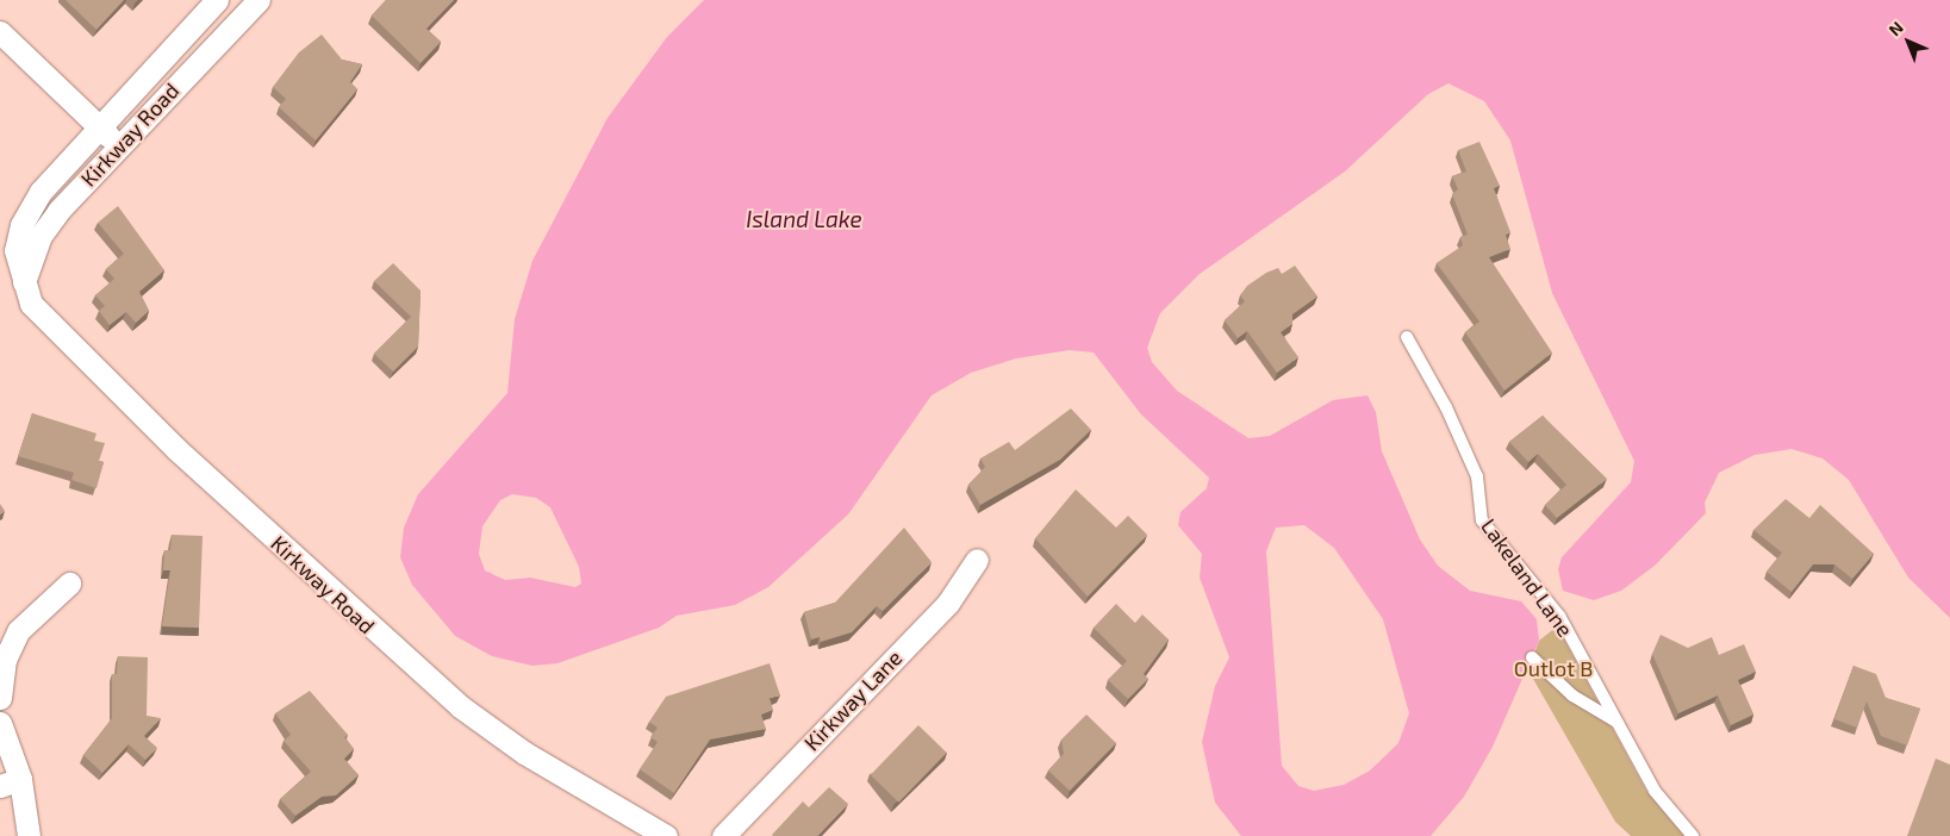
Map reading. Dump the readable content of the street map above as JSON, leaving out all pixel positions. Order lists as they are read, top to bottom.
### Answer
{
  "streets": {
    "street": ["Kirkway Road", "Kirkway Lane"],
    "lane": ["Lakeland Lane"]
  },
  "water": ["Island Lake"],
  "parks": ["Outlot B"],
  "north": "top left"
}
